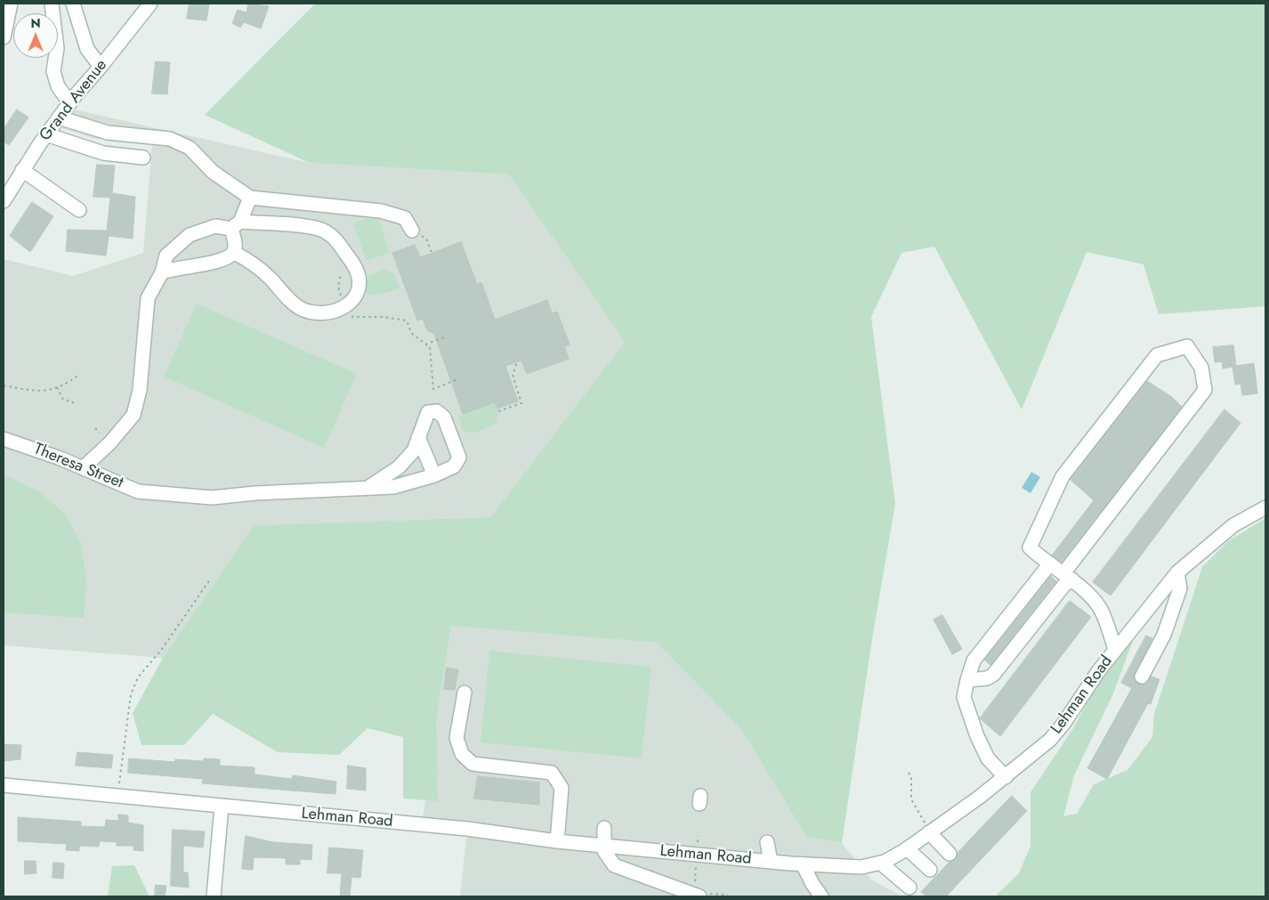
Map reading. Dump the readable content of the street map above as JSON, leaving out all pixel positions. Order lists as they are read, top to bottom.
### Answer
{
  "streets": {
    "street": ["Grand Avenue", "Theresa Street", "Lehman Road"]
  },
  "north": "top"
}
